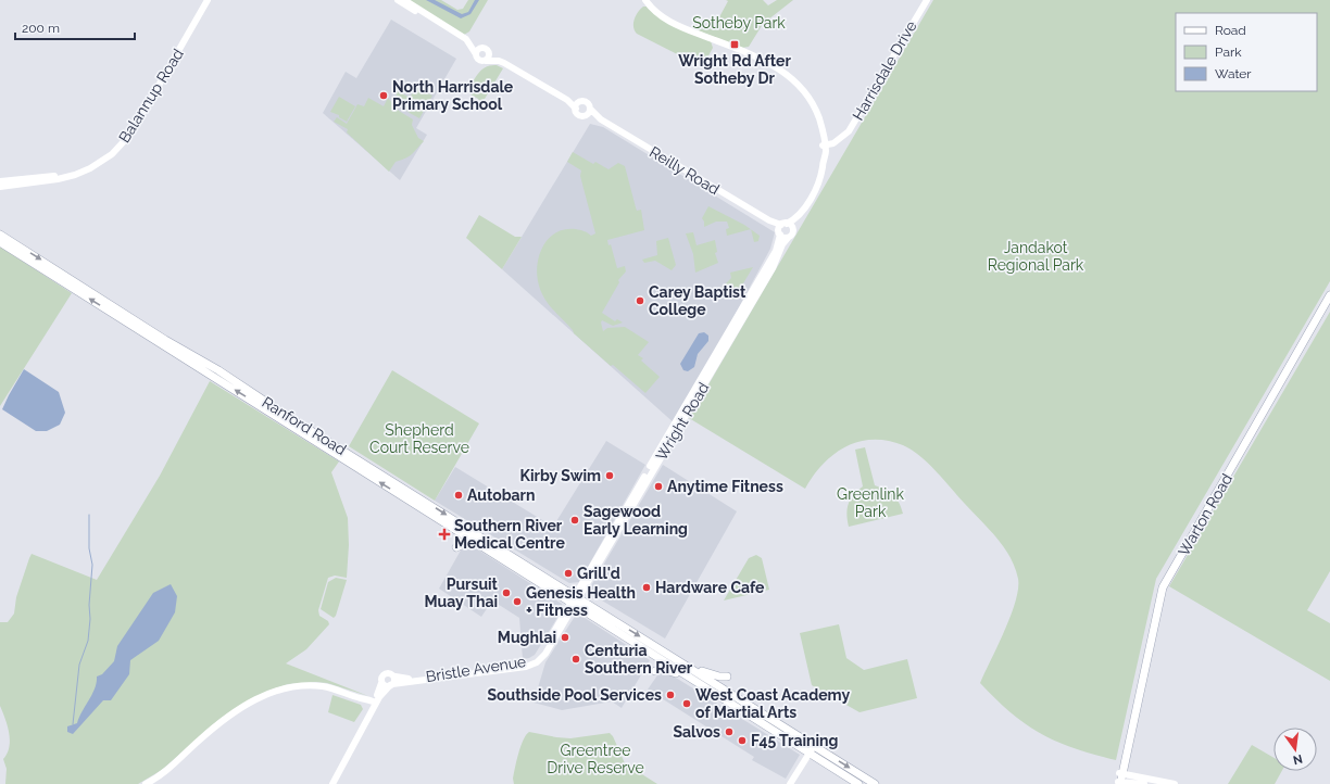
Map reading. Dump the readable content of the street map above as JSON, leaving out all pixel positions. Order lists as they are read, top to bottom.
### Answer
{
  "streets": {
    "main road": ["Ranford Road", "Warton Road"],
    "street": [
      "Harrisdale Drive",
      "Balannup Road",
      "Reilly Road",
      "Wright Road",
      "Bristle Avenue"
    ]
  },
  "crossings": [
    ["Harrisdale Drive", "Wright Road"],
    ["Reilly Road", "Wright Road"],
    ["Wright Road", "Ranford Road"],
    ["Wright Road", "Bristle Avenue"],
    ["Ranford Road", "Bristle Avenue"]
  ],
  "parks": [
    "Sotheby Park",
    "Jandakot Regional Park",
    "Shepherd Court Reserve",
    "Greenlink Park",
    "Greentree Drive Reserve"
  ],
  "places": {
    "transit": ["Wright Rd After Sotheby Dr"],
    "other": [
      "North Harrisdale Primary School",
      "Carey Baptist College",
      "Kirby Swim",
      "Anytime Fitness",
      "Autobarn",
      "Sagewood Early Learning",
      "Grill'd",
      "Hardware Cafe",
      "Pursuit Muay Thai",
      "Genesis Health + Fitness",
      "Mughlai",
      "Centuria Southern River",
      "Southside Pool Services",
      "West Coast Academy of Martial Arts",
      "Salvos",
      "F45 Training"
    ],
    "health": ["Southern River Medical Centre"]
  },
  "legend": ["Road", "Park", "Water"],
  "scale_bar": "200 m",
  "north": "bottom"
}
